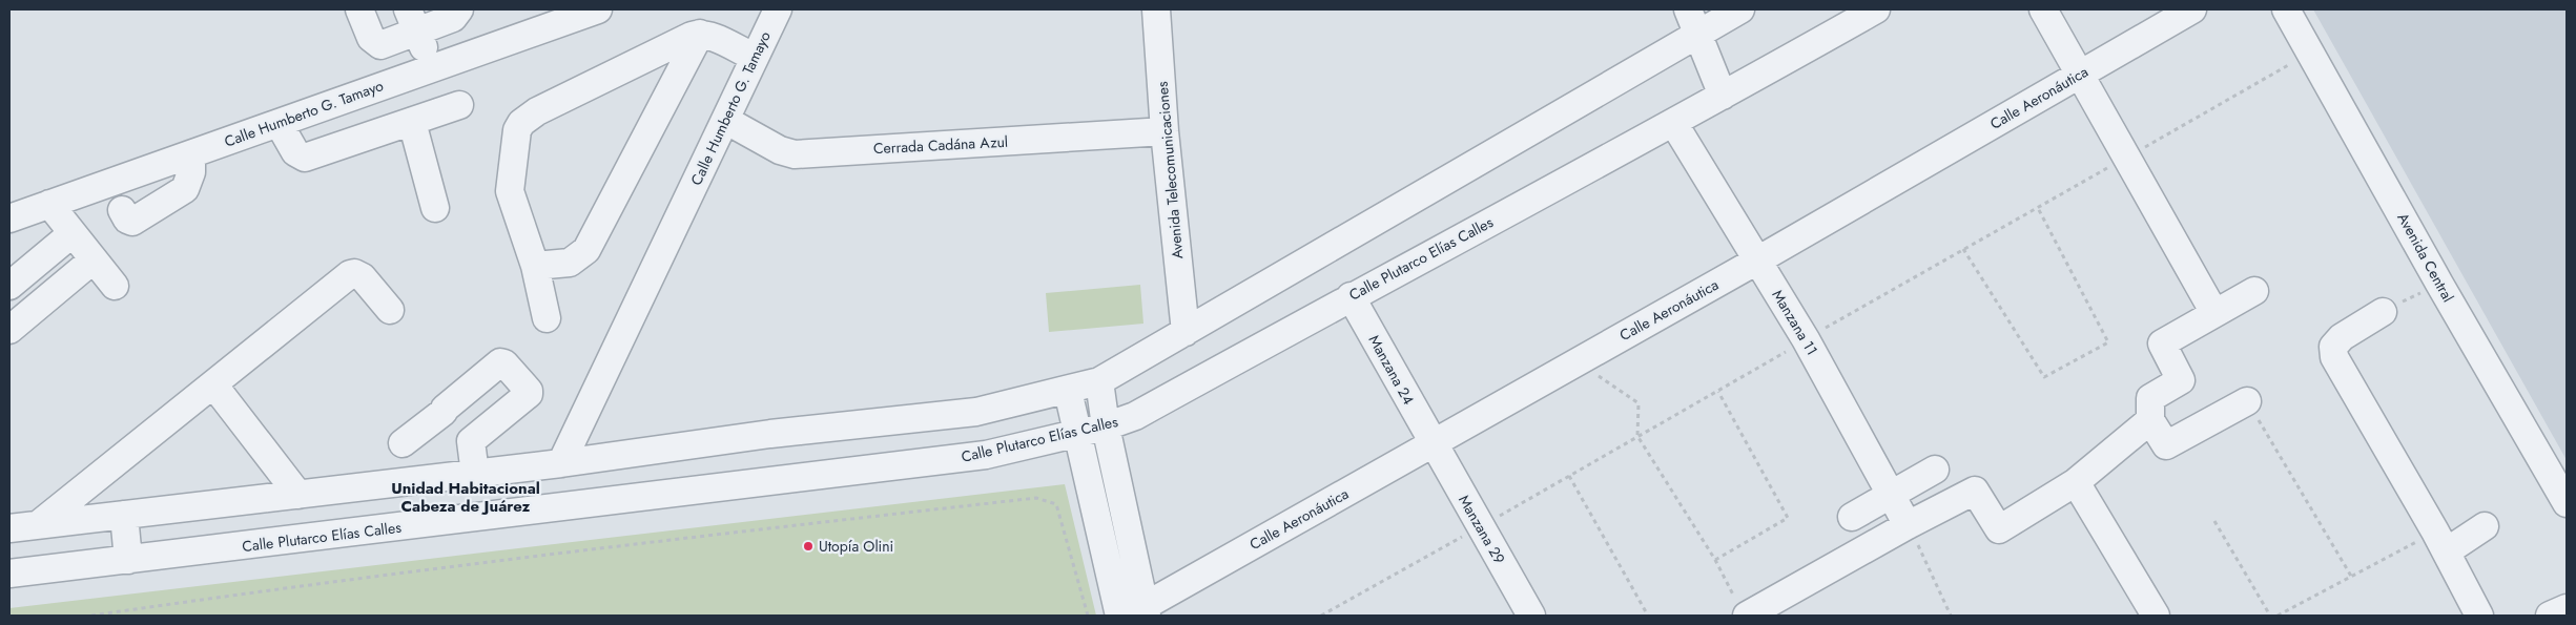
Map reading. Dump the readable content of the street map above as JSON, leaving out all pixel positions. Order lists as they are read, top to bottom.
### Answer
{
  "streets": {
    "street": [
      "Calle Aeronáutica",
      "Calle Humberto G. Tamayo",
      "Cerrada Cadána Azul",
      "Avenida Telecomunicaciones",
      "Avenida Central",
      "Calle Plutarco Elías Calles",
      "Manzana 11",
      "Manzana 24",
      "Manzana 29"
    ]
  },
  "crossings": [
    ["Calle Aeronáutica", "Manzana 11"],
    ["Calle Aeronáutica", "Manzana 24"],
    ["Calle Aeronáutica", "Manzana 29"],
    ["Calle Humberto G. Tamayo", "Cerrada Cadána Azul"],
    ["Cerrada Cadána Azul", "Avenida Telecomunicaciones"],
    ["Calle Plutarco Elías Calles", "Manzana 11"],
    ["Calle Plutarco Elías Calles", "Manzana 24"],
    ["Manzana 24", "Manzana 29"]
  ],
  "districts": ["Unidad Habitacional Cabeza de Juárez"],
  "places": ["Utopía Olini"]
}
